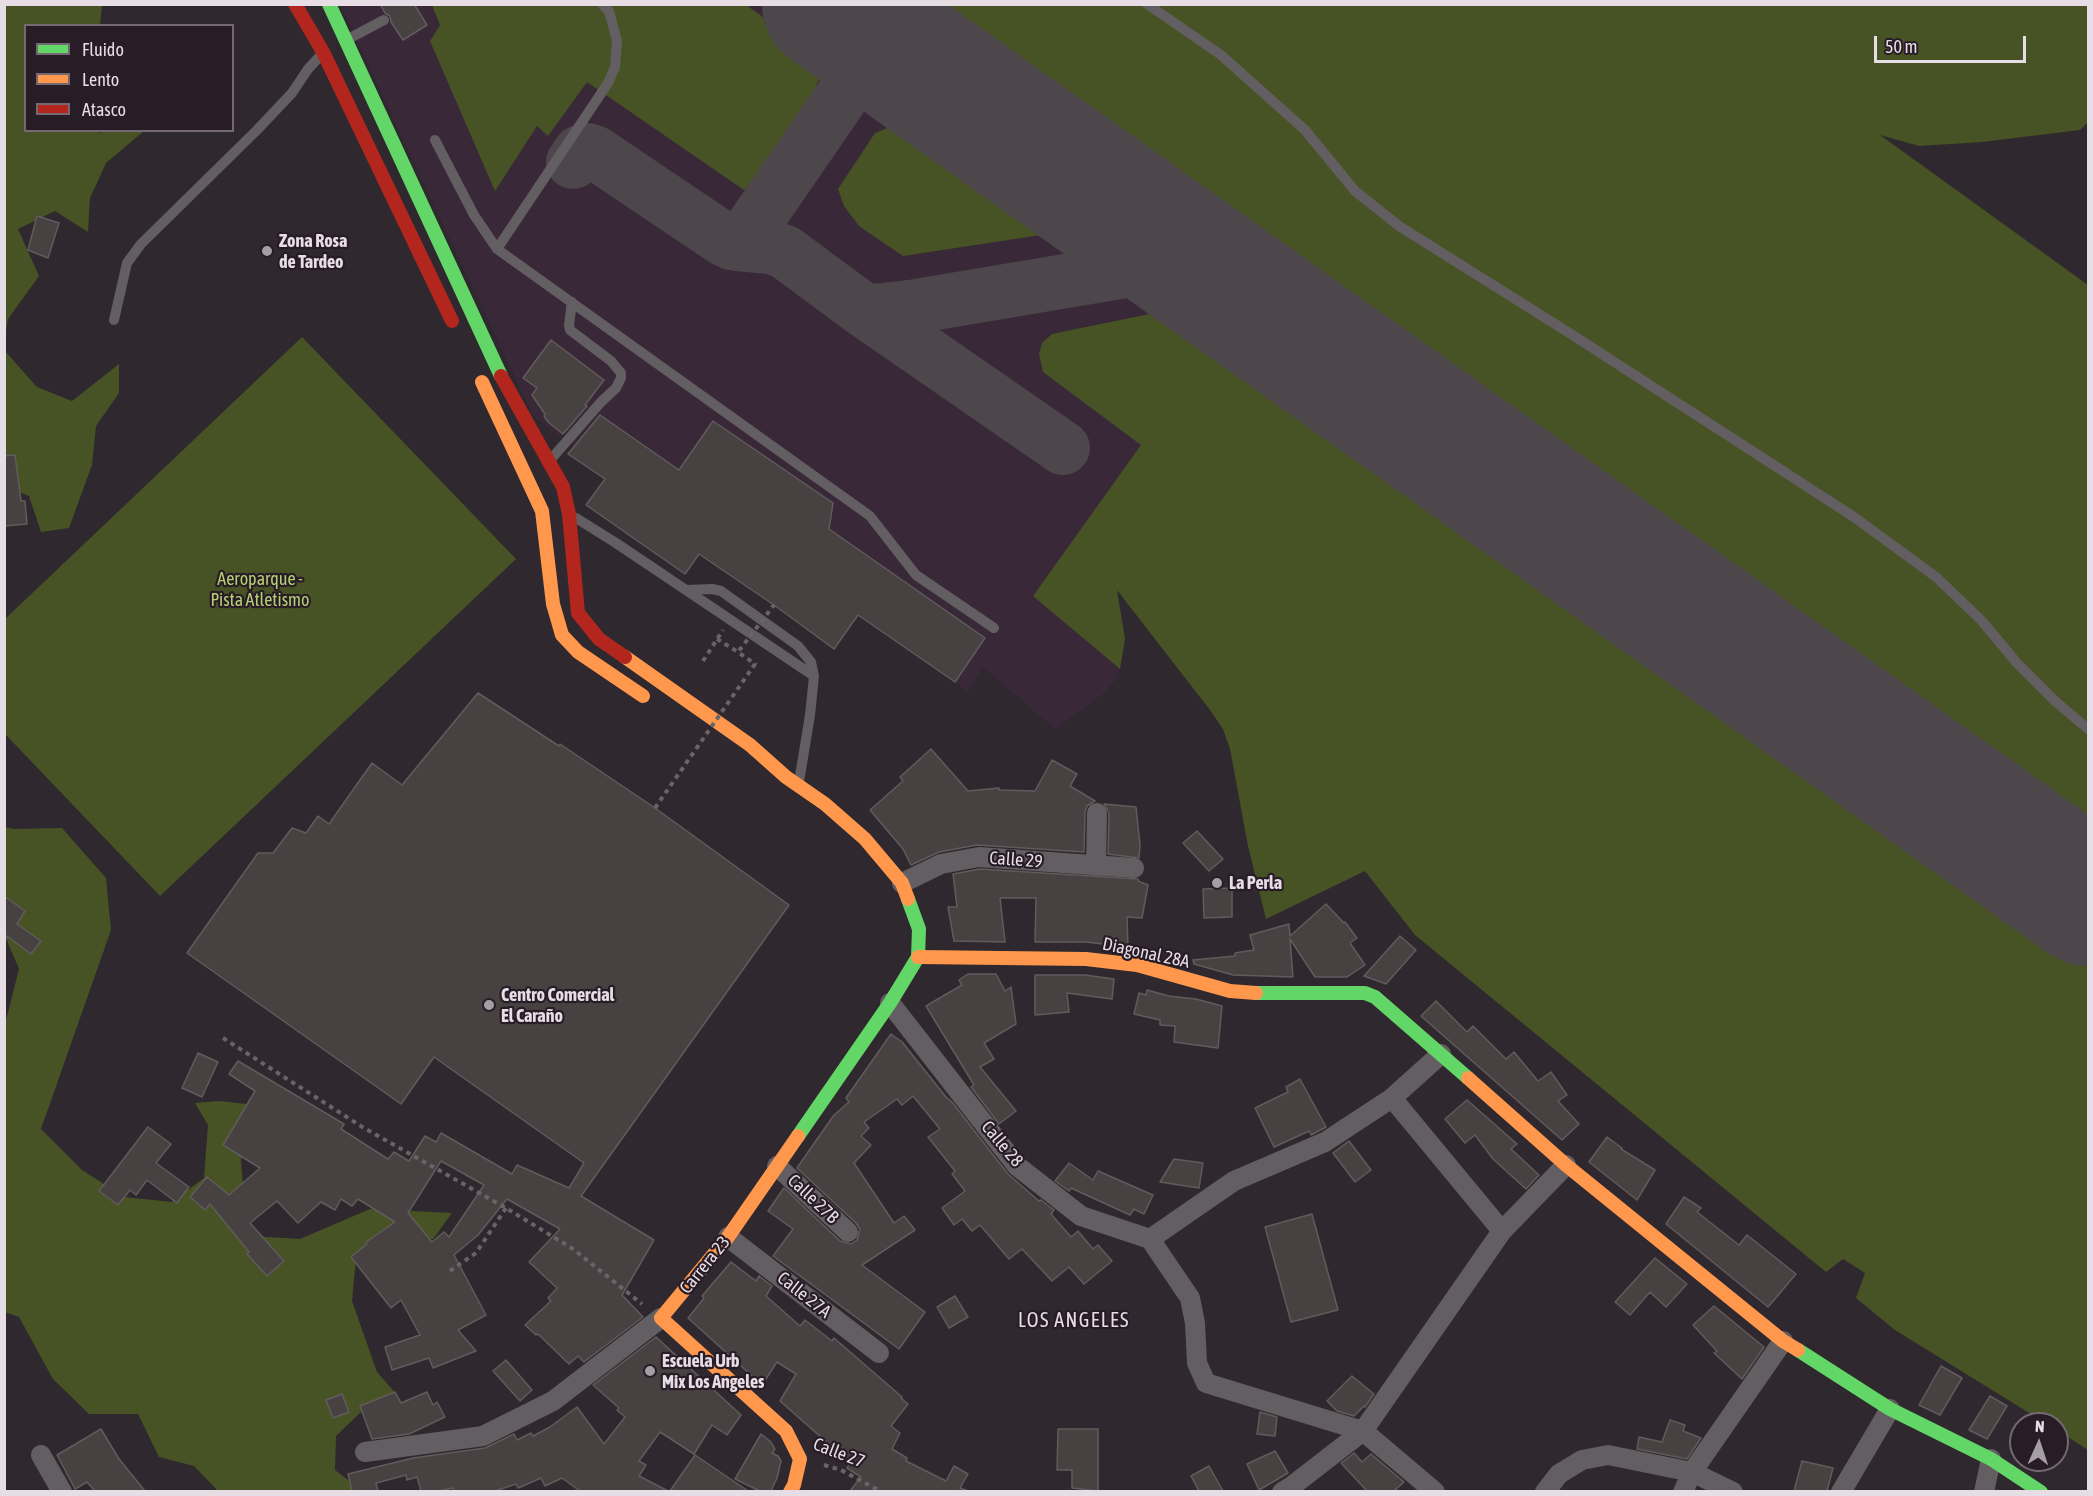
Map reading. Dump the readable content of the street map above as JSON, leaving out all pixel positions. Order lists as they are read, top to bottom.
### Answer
{
  "streets": {
    "main road": ["Diagonal 28A", "Carrera 23", "Calle 27"],
    "street": [
      "Calle 29",
      "Calle 28",
      "Calle 27B",
      "Calle 27A"
    ]
  },
  "crossings": [
    ["Calle 29", "Carrera 23"],
    ["Diagonal 28A", "Carrera 23"],
    ["Calle 28", "Carrera 23"],
    ["Calle 27B", "Carrera 23"],
    ["Carrera 23", "Calle 27A"],
    ["Carrera 23", "Calle 27"]
  ],
  "districts": ["LOS ANGELES"],
  "parks": ["Aeroparque - Pista Atletismo"],
  "places": [
    "Zona Rosa de Tardeo",
    "La Perla",
    "Centro Comercial El Caraño",
    "Escuela Urb Mix Los Angeles"
  ],
  "legend": ["Fluido", "Lento", "Atasco"],
  "scale_bar": "50 m",
  "north": "top"
}
